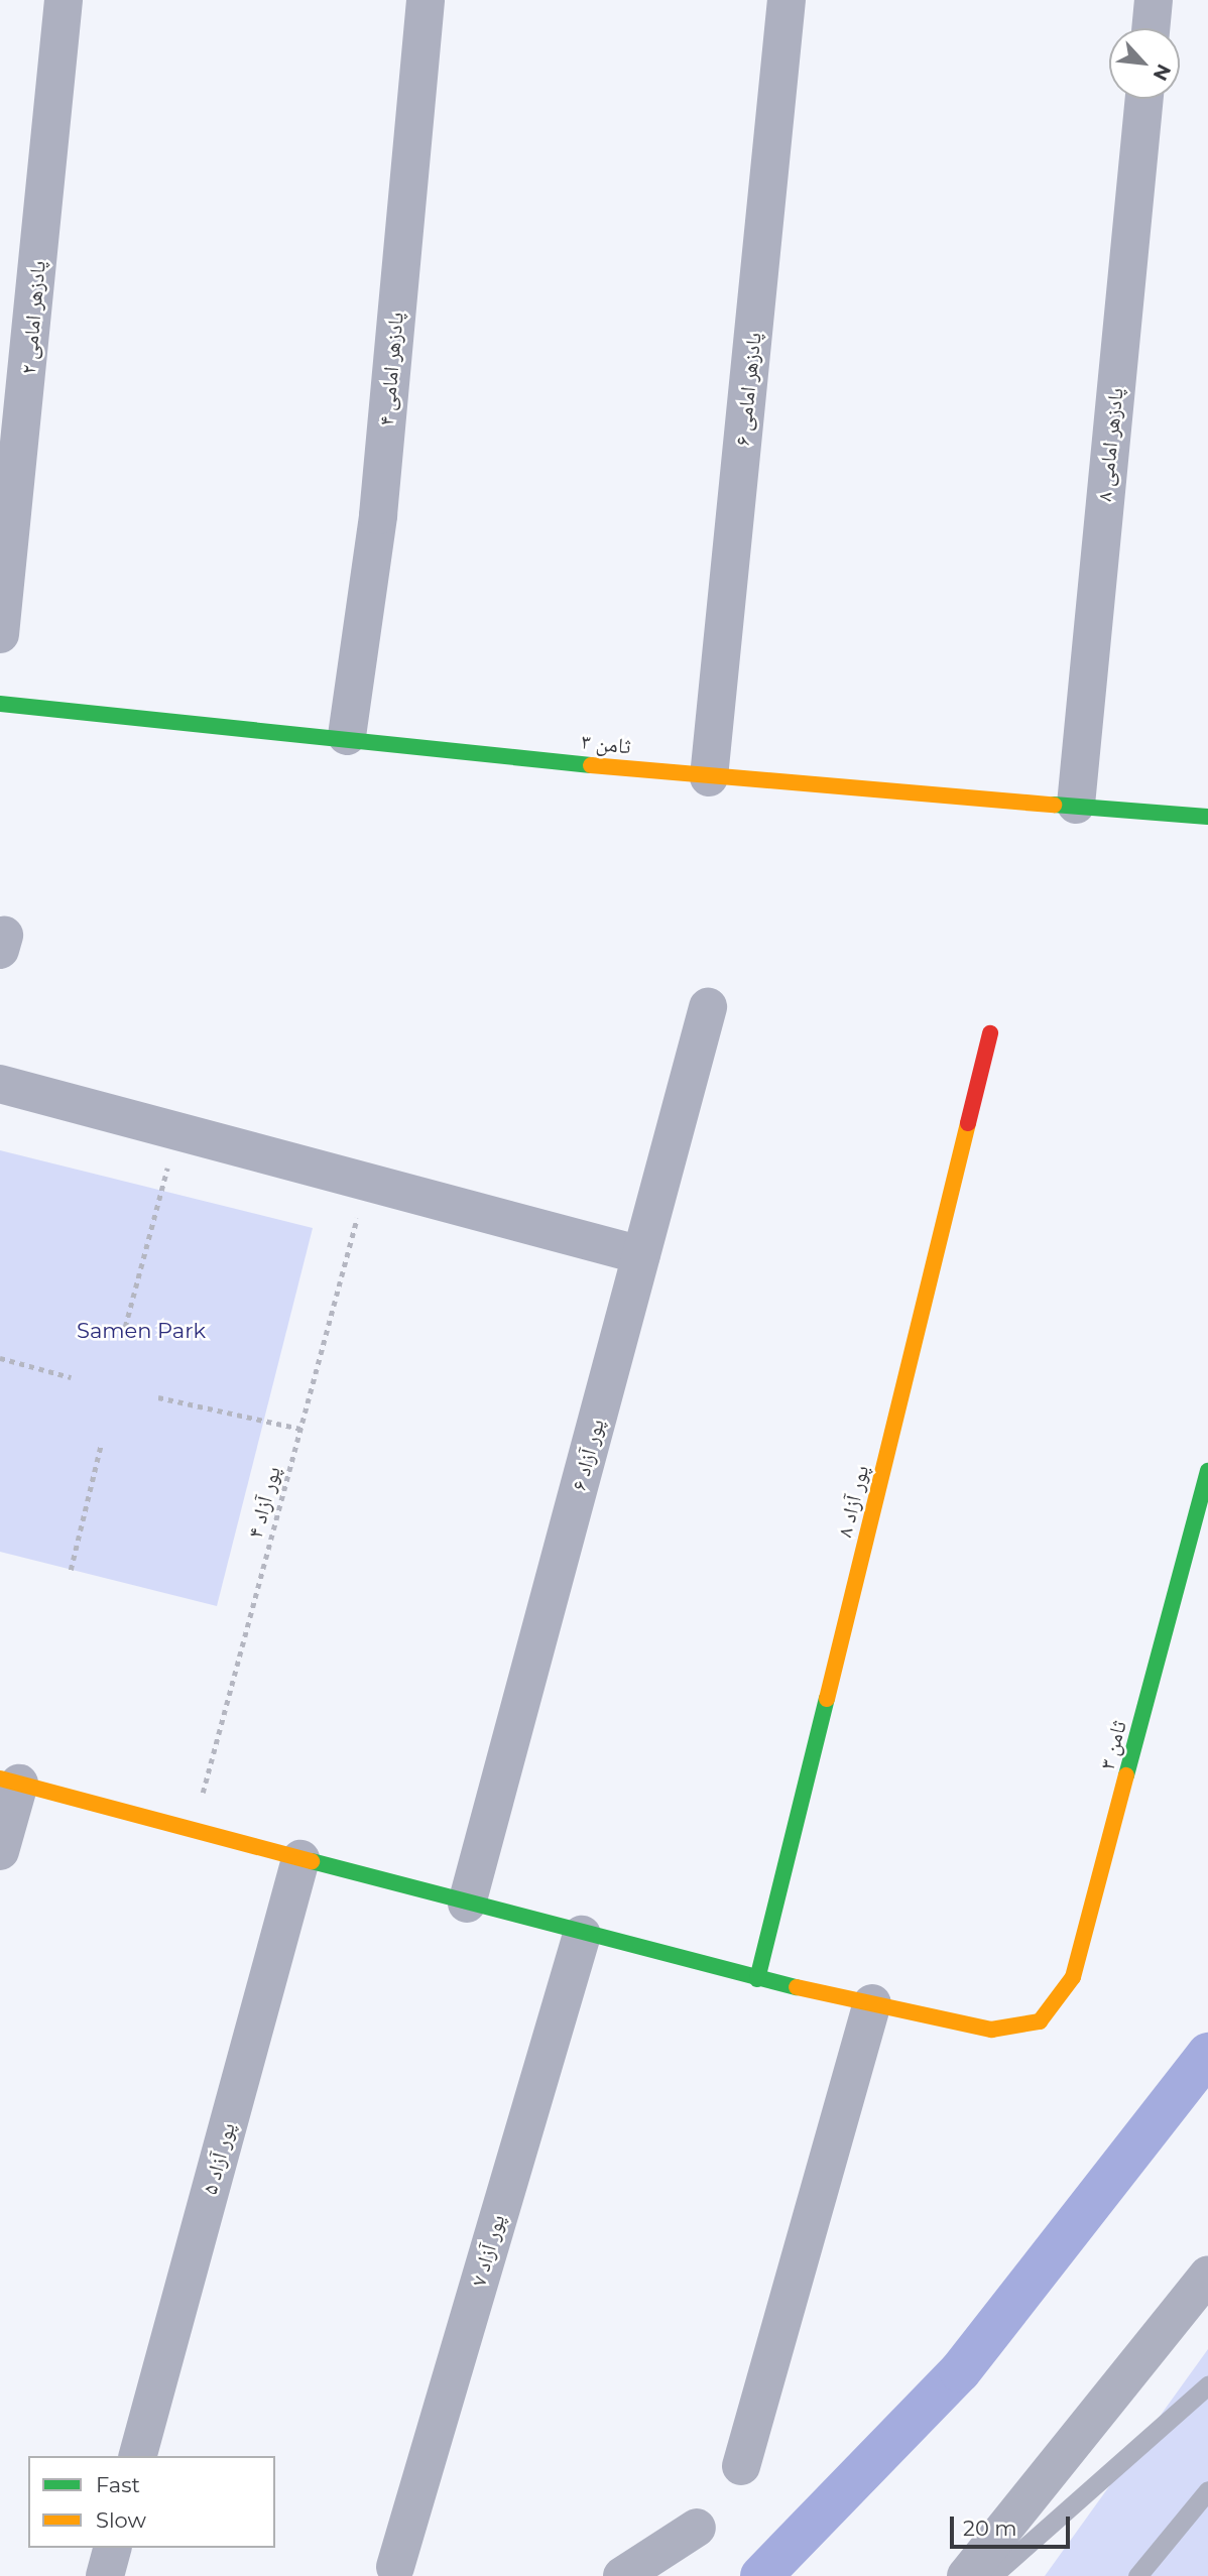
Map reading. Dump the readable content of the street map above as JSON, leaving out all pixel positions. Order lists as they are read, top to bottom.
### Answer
{
  "streets": {
    "street": [
      "پادزهر امامی ۲",
      "پادزهر امامی ۴",
      "پادزهر امامی ۶",
      "پادزهر امامی ۸",
      "ثامن ۳",
      "پور آزاد ۶",
      "پور آزاد ۸",
      "پور آزاد ۵",
      "پور آزاد ۷"
    ],
    "path": ["پور آزاد ۴"]
  },
  "crossings": [
    ["پادزهر امامی ۴", "ثامن ۳"],
    ["پادزهر امامی ۶", "ثامن ۳"],
    ["پادزهر امامی ۸", "ثامن ۳"]
  ],
  "parks": ["Samen Park"],
  "legend": ["Fast", "Slow"],
  "scale_bar": "20 m",
  "north": "bottom right"
}
